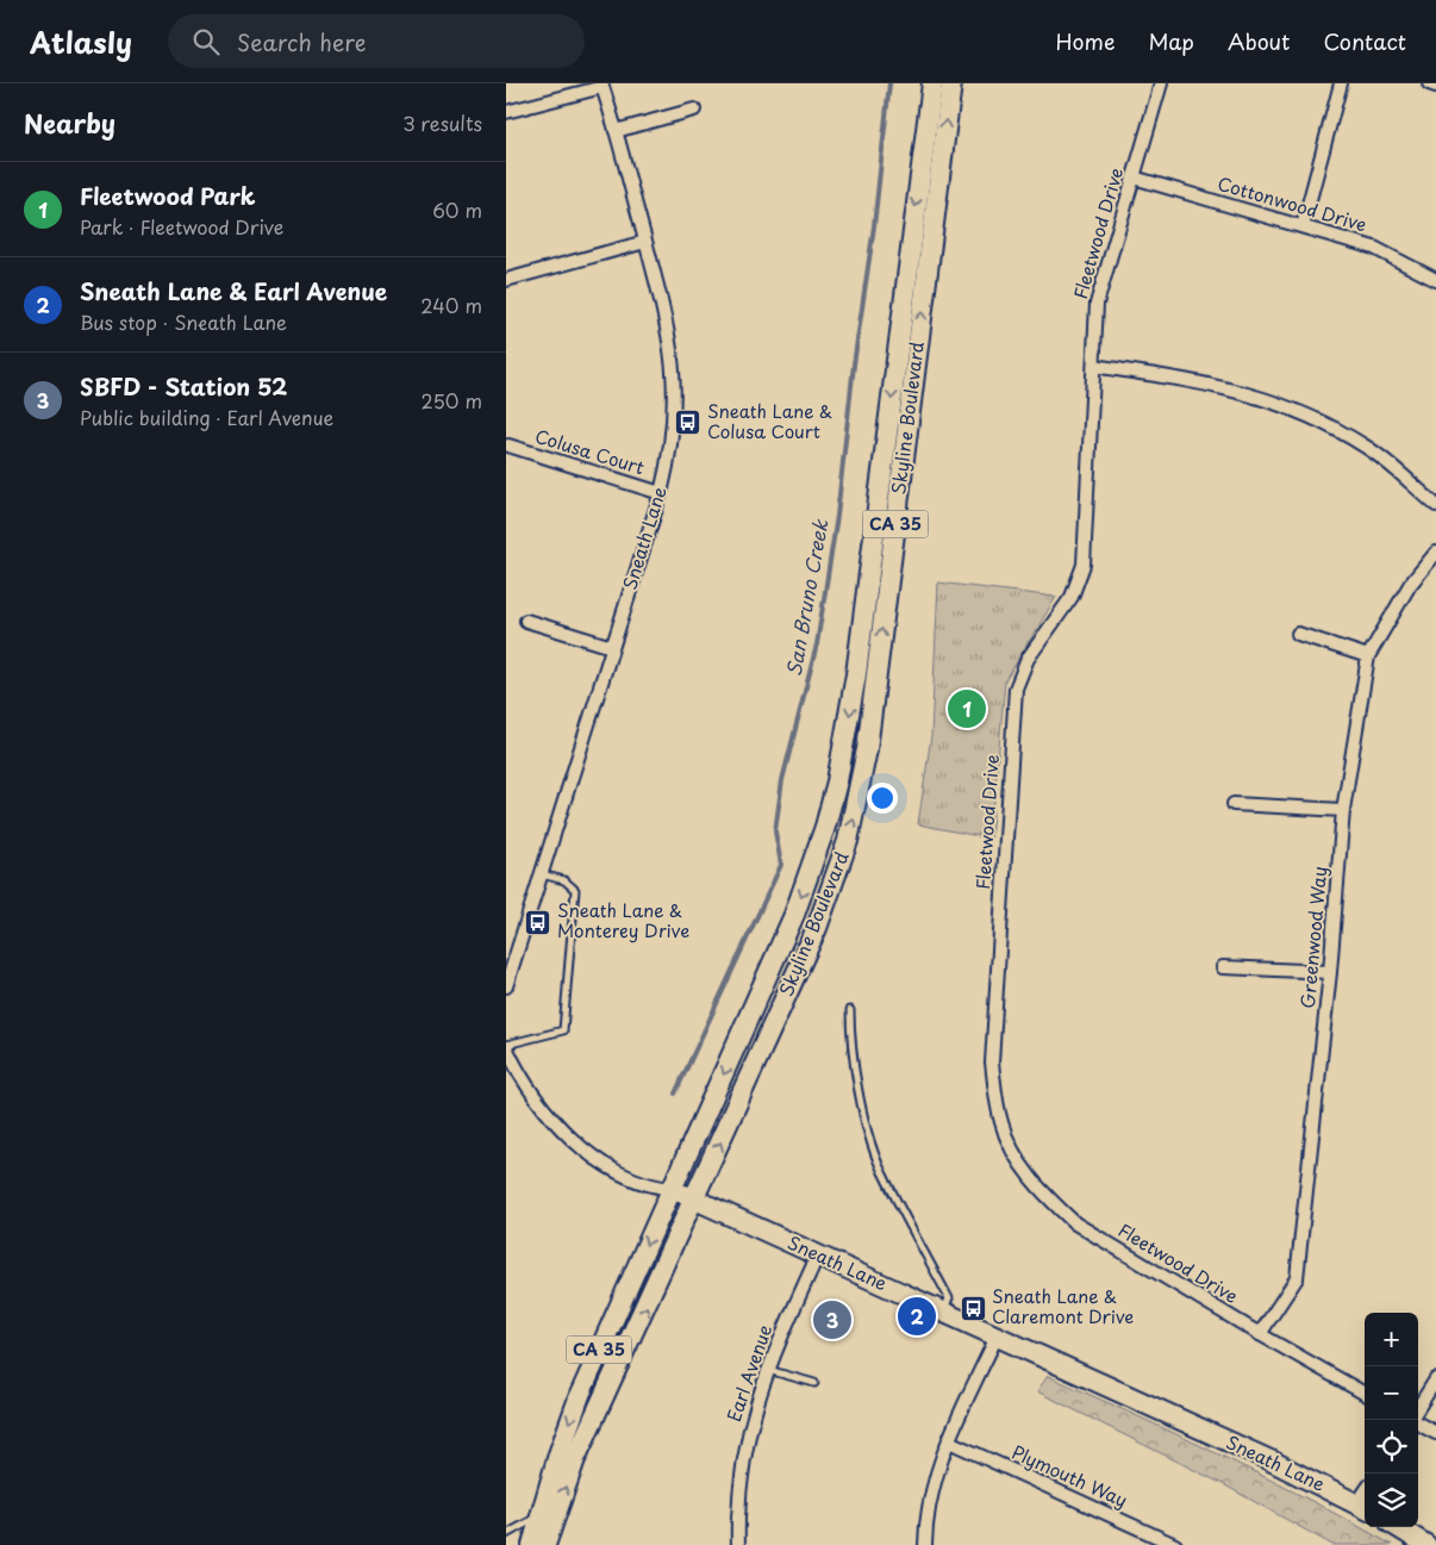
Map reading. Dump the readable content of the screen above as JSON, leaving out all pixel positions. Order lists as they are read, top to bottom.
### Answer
{
  "streets": {
    "main road": ["Skyline Boulevard", "CA 35", "Sneath Lane"],
    "street": [
      "Cottonwood Drive",
      "Fleetwood Drive",
      "Colusa Court",
      "Greenwood Way",
      "Earl Avenue",
      "Plymouth Way"
    ]
  },
  "crossings": [
    ["Cottonwood Drive", "Fleetwood Drive"],
    ["Fleetwood Drive", "Greenwood Way"],
    ["Skyline Boulevard", "Sneath Lane"],
    ["Colusa Court", "Sneath Lane"],
    ["Sneath Lane", "Earl Avenue"]
  ],
  "water": ["San Bruno Creek"],
  "places": {
    "bus stop": ["Sneath Lane & Colusa Court", "Sneath Lane & Monterey Drive", "Sneath Lane & Claremont Drive"]
  },
  "page": {
    "header": "Atlasly",
    "search": "Search here",
    "nav": [
      "Home",
      "Map",
      "About",
      "Contact"
    ],
    "heading": ["Nearby", "3 results"],
    "list": [
      {
        "mark": "1",
        "name": "Fleetwood Park",
        "note": "Park · Fleetwood Drive",
        "value": "60 m"
      },
      {
        "mark": "2",
        "name": "Sneath Lane & Earl Avenue",
        "note": "Bus stop · Sneath Lane",
        "value": "240 m"
      },
      {
        "mark": "3",
        "name": "SBFD - Station 52",
        "note": "Public building · Earl Avenue",
        "value": "250 m"
      }
    ],
    "pins": ["1", "2", "3"],
    "map_buttons": ["+", "−"]
  }
}
